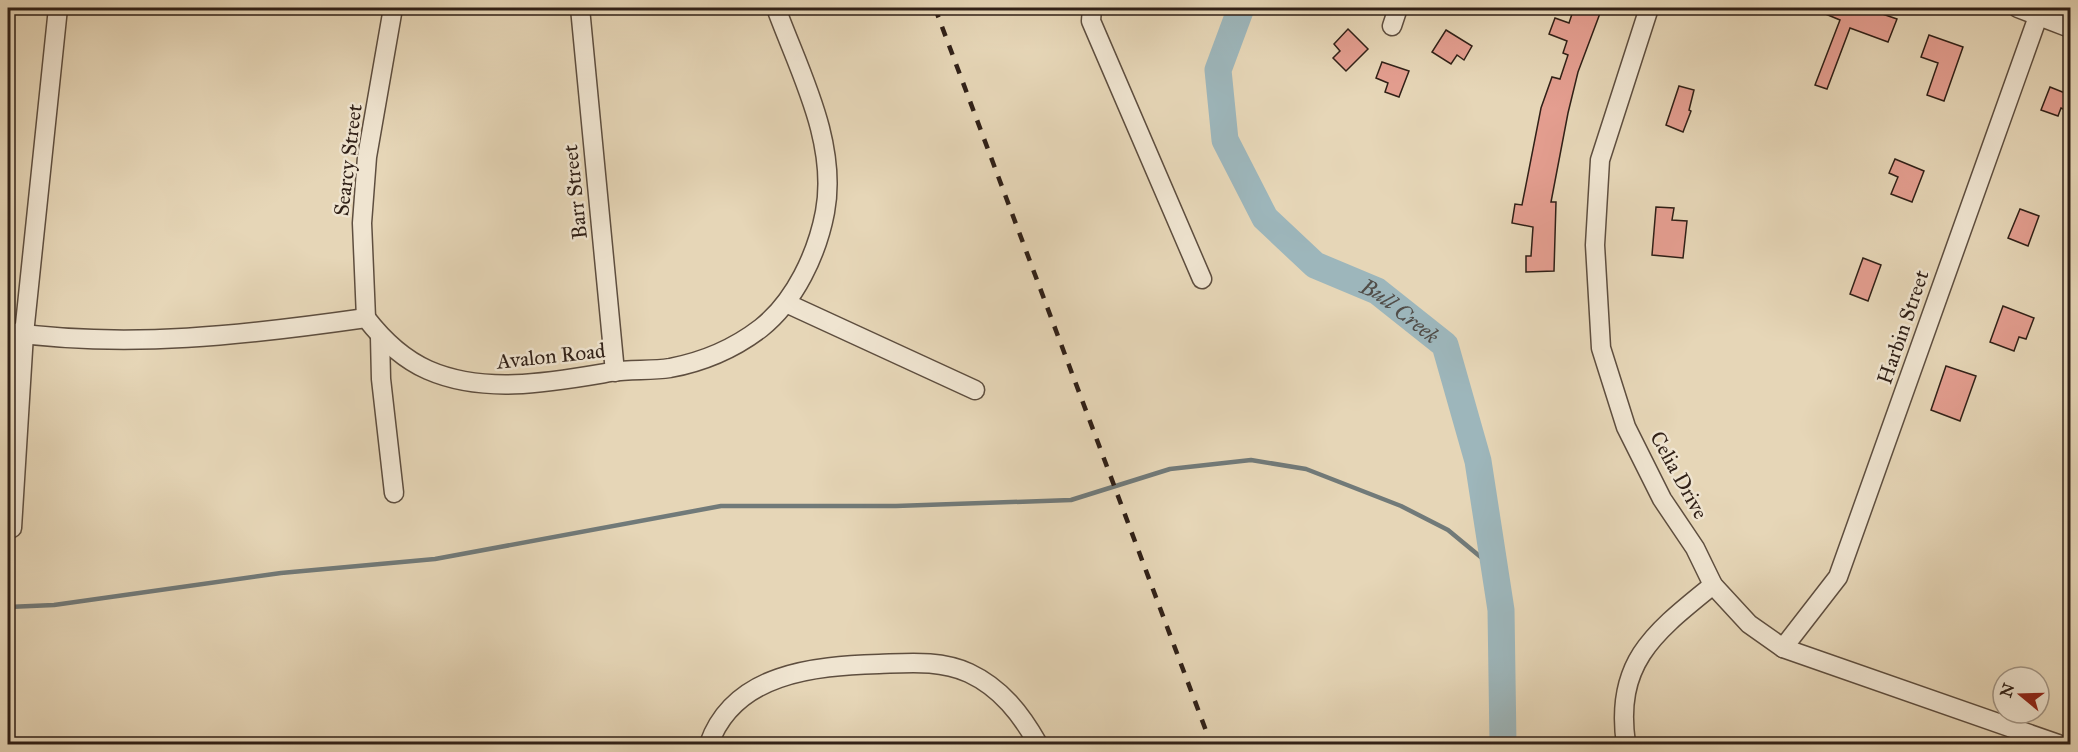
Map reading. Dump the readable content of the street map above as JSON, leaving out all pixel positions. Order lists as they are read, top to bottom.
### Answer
{
  "streets": {
    "street": [
      "Searcy Street",
      "Barr Street",
      "Harbin Street",
      "Avalon Road",
      "Celia Drive"
    ]
  },
  "crossings": [
    ["Searcy Street", "Avalon Road"],
    ["Barr Street", "Avalon Road"],
    ["Harbin Street", "Celia Drive"]
  ],
  "water": ["Bull Creek"],
  "north": "left"
}
